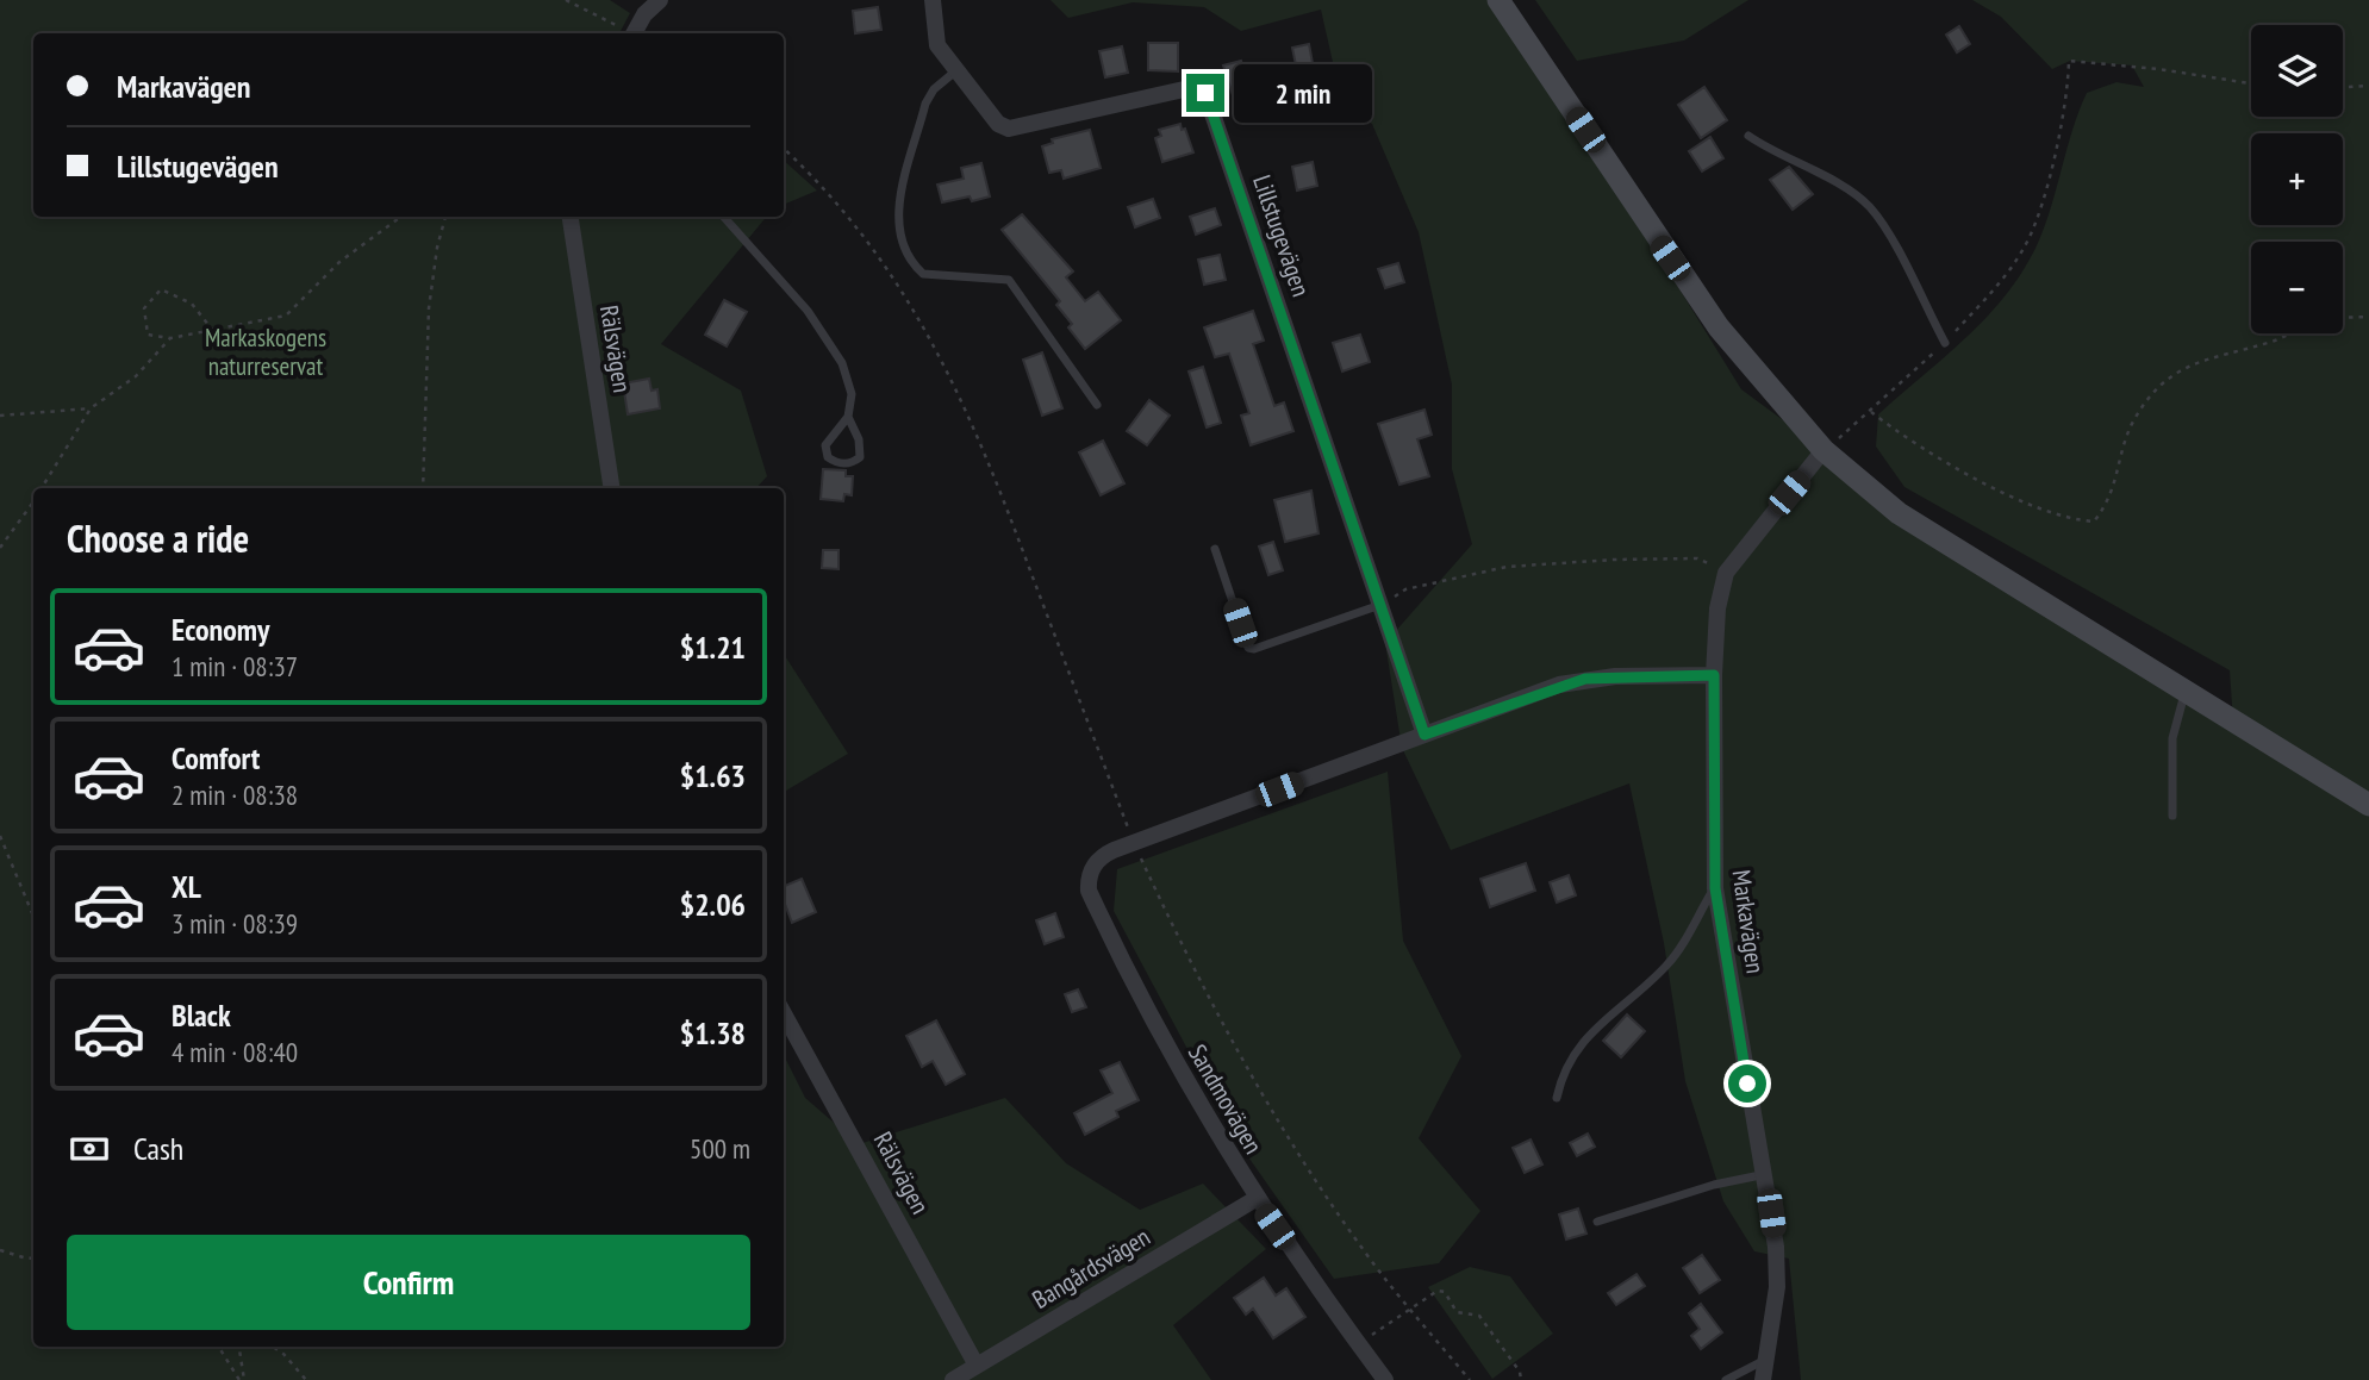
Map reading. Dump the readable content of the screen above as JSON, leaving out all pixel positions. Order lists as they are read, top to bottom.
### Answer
{
  "streets": {
    "street": [
      "Lillstugevägen",
      "Rälsvägen",
      "Markavägen",
      "Sandmovägen",
      "Bangårdsvägen"
    ]
  },
  "crossings": [
    ["Lillstugevägen", "Sandmovägen"],
    ["Rälsvägen", "Bangårdsvägen"],
    ["Markavägen", "Sandmovägen"],
    ["Sandmovägen", "Bangårdsvägen"]
  ],
  "parks": ["Markaskogens naturreservat"],
  "page": {
    "map_buttons": ["+", "−"],
    "banner": ["Markavägen", "Lillstugevägen"],
    "bubble": "2 min",
    "heading": "Choose a ride",
    "list": [
      {
        "name": "Economy",
        "note": "1 min · 08:37",
        "value": "$1.21"
      },
      {
        "name": "Comfort",
        "note": "2 min · 08:38",
        "value": "$1.63"
      },
      {
        "name": "XL",
        "note": "3 min · 08:39",
        "value": "$2.06"
      },
      {
        "name": "Black",
        "note": "4 min · 08:40",
        "value": "$1.38"
      }
    ],
    "pay": ["Cash", "500 m"],
    "buttons": "Confirm"
  }
}
